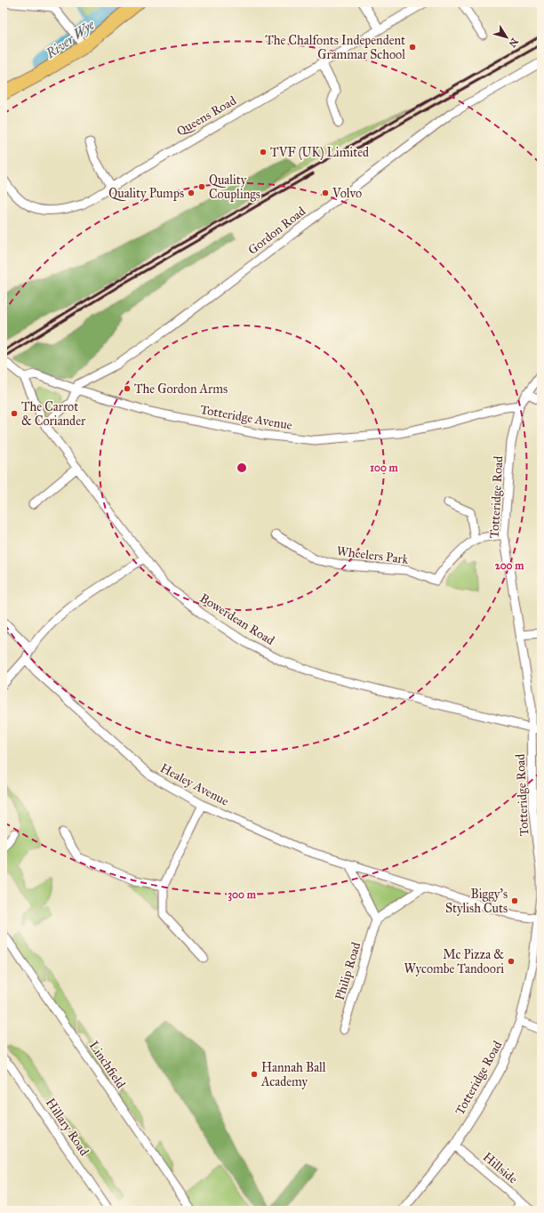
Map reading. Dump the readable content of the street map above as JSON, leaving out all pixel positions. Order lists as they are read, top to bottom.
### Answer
{
  "streets": {
    "street": [
      "Queens Road",
      "Gordon Road",
      "Totteridge Avenue",
      "Totteridge Road",
      "Wheelers Park",
      "Bowerdean Road",
      "Healey Avenue",
      "Philip Road",
      "Linchfield",
      "Hillary Road",
      "Hillside"
    ]
  },
  "crossings": [
    ["Gordon Road", "Totteridge Avenue"],
    ["Totteridge Avenue", "Totteridge Road"],
    ["Totteridge Road", "Bowerdean Road"],
    ["Totteridge Road", "Healey Avenue"],
    ["Totteridge Road", "Hillside"]
  ],
  "water": ["River Wye"],
  "places": [
    "The Chalfonts Independent Grammar School",
    "TVF (UK) Limited",
    "Quality Couplings",
    "Quality Pumps",
    "Volvo",
    "The Gordon Arms",
    "The Carrot & Coriander",
    "Biggy's Stylish Cuts",
    "Mc Pizza & Wycombe Tandoori",
    "Hannah Ball Academy"
  ],
  "north": "bottom right",
  "rings": ["100 m", "200 m", "300 m"]
}
